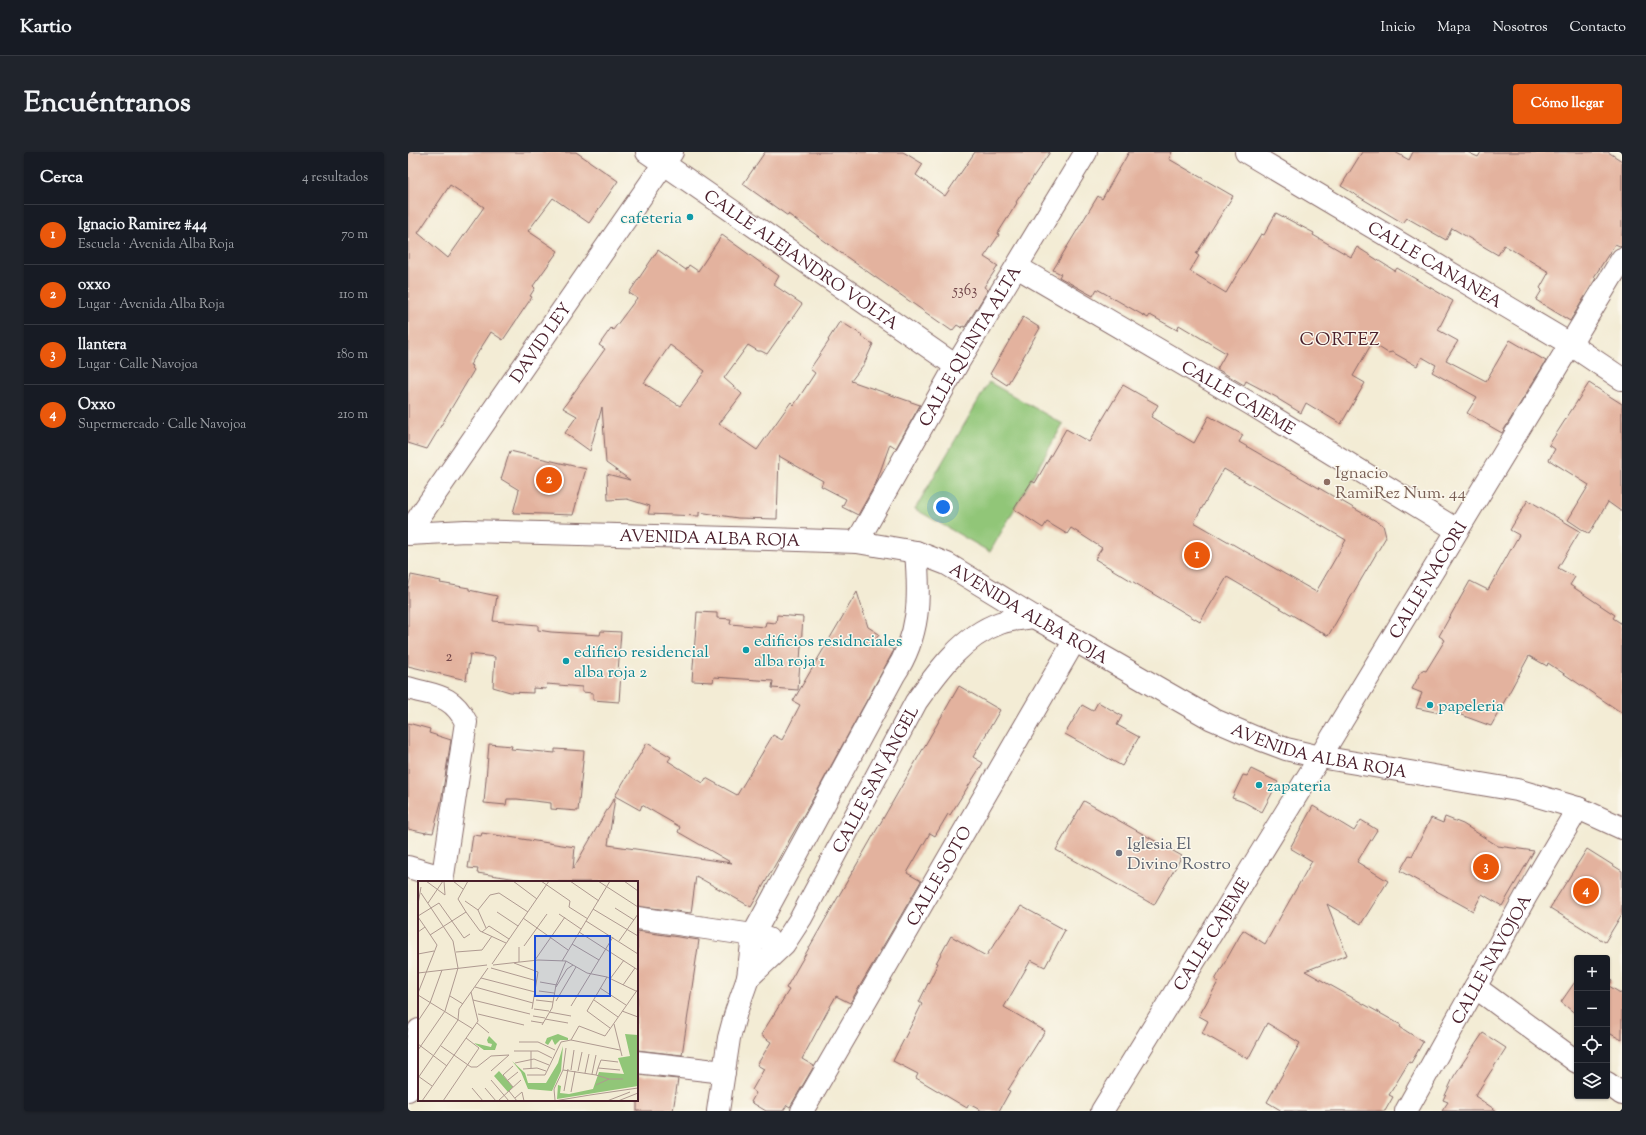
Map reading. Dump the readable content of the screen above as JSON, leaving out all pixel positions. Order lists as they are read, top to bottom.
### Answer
{
  "streets": {
    "street": [
      "CALLE ALEJANDRO VOLTA",
      "CALLE CANANEA",
      "DAVID LEY",
      "CALLE QUINTA ALTA",
      "CALLE CAJEME",
      "AVENIDA ALBA ROJA",
      "CALLE NACORI",
      "CALLE SAN ÁNGEL",
      "CALLE SOTO",
      "CALLE NAVOJOA"
    ]
  },
  "crossings": [
    ["CALLE ALEJANDRO VOLTA", "DAVID LEY"],
    ["CALLE ALEJANDRO VOLTA", "CALLE QUINTA ALTA"],
    ["CALLE CANANEA", "CALLE NACORI"],
    ["DAVID LEY", "AVENIDA ALBA ROJA"],
    ["CALLE QUINTA ALTA", "CALLE CAJEME"],
    ["CALLE QUINTA ALTA", "AVENIDA ALBA ROJA"],
    ["CALLE CAJEME", "AVENIDA ALBA ROJA"],
    ["CALLE CAJEME", "CALLE NACORI"],
    ["AVENIDA ALBA ROJA", "CALLE NACORI"],
    ["AVENIDA ALBA ROJA", "CALLE SAN ÁNGEL"],
    ["AVENIDA ALBA ROJA", "CALLE SOTO"],
    ["AVENIDA ALBA ROJA", "CALLE NAVOJOA"]
  ],
  "districts": ["CORTEZ"],
  "places": [
    "cafeteria",
    "Ignacio RamiRez Num. 44",
    "edificios residnciales alba roja 1",
    "edificio residencial alba roja 2",
    "papeleria",
    "zapateria",
    "Iglesia El Divino Rostro"
  ],
  "house_numbers": ["5363", "2"],
  "page": {
    "header": "Kartio",
    "nav": [
      "Inicio",
      "Mapa",
      "Nosotros",
      "Contacto"
    ],
    "title": "Encuéntranos",
    "buttons": "Cómo llegar",
    "heading": ["Cerca", "4 resultados"],
    "list": [
      {
        "mark": "1",
        "name": "Ignacio Ramirez #44",
        "note": "Escuela · Avenida Alba Roja",
        "value": "70 m"
      },
      {
        "mark": "2",
        "name": "oxxo",
        "note": "Lugar · Avenida Alba Roja",
        "value": "110 m"
      },
      {
        "mark": "3",
        "name": "llantera",
        "note": "Lugar · Calle Navojoa",
        "value": "180 m"
      },
      {
        "mark": "4",
        "name": "Oxxo",
        "note": "Supermercado · Calle Navojoa",
        "value": "210 m"
      }
    ],
    "pins": [
      "2",
      "1",
      "3",
      "4"
    ],
    "map_buttons": ["+", "−"]
  }
}
